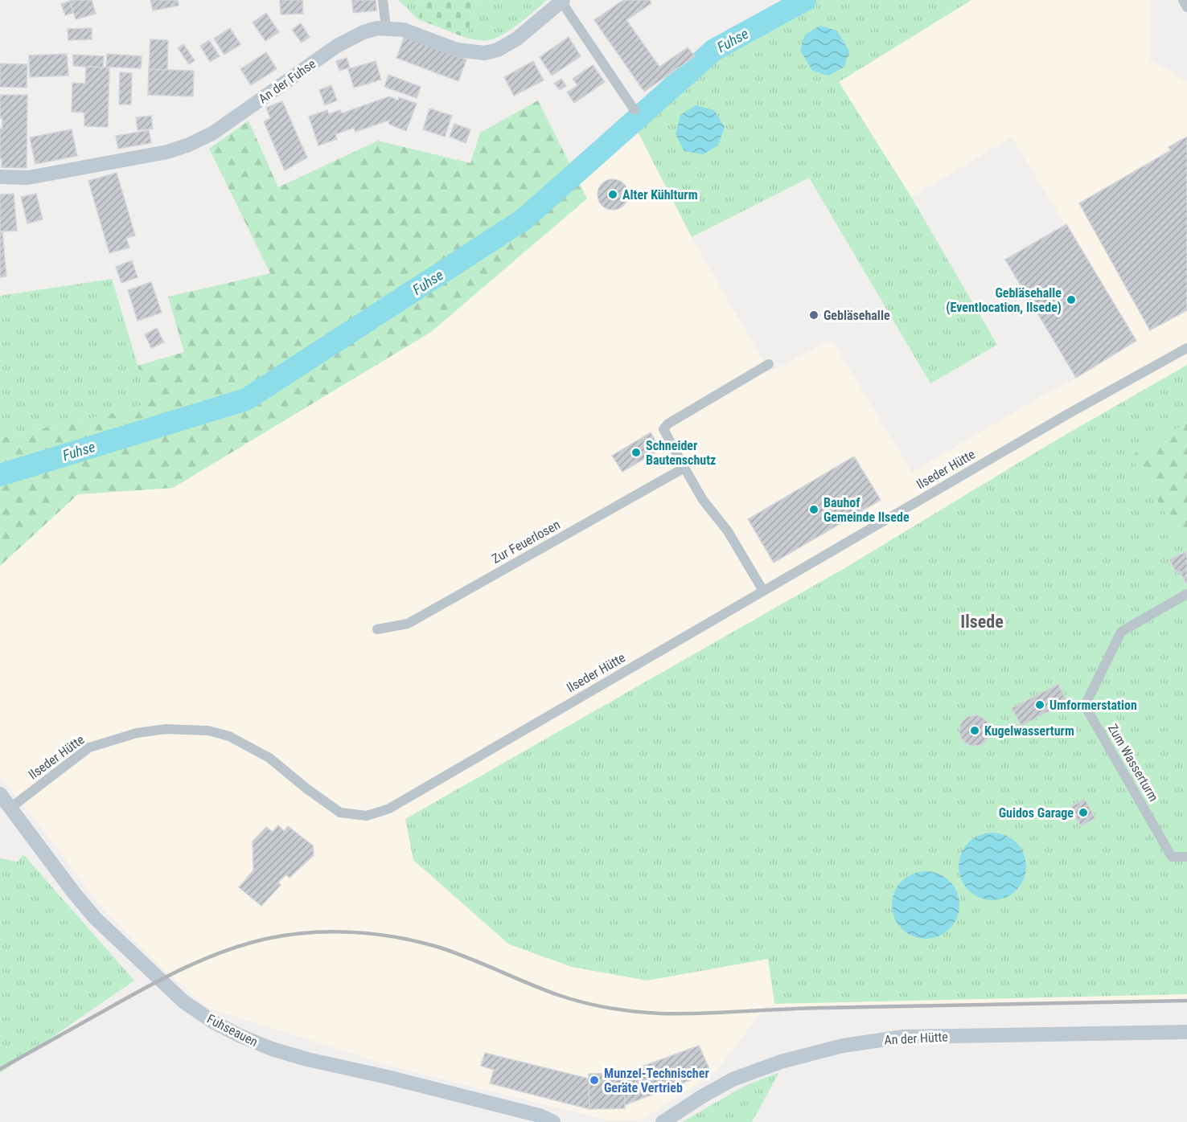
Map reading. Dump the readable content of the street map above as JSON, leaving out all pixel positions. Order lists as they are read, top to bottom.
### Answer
{
  "streets": {
    "street": [
      "An der Fuhse",
      "Ilseder Hütte",
      "Zur Feuerlosen",
      "Zum Wasserturm",
      "Fuhseauen",
      "An der Hütte"
    ]
  },
  "crossings": [
    ["Ilseder Hütte", "Fuhseauen"]
  ],
  "districts": ["Ilsede"],
  "water": ["Fuhse"],
  "places": [
    "Alter Kühlturm",
    "Gebläsehalle (Eventlocation, Ilsede)",
    "Gebläsehalle",
    "Schneider Bautenschutz",
    "Bauhof Gemeinde Ilsede",
    "Umformerstation",
    "Kugelwasserturm",
    "Guidos Garage",
    "Munzel-Technischer Geräte Vertrieb"
  ]
}
